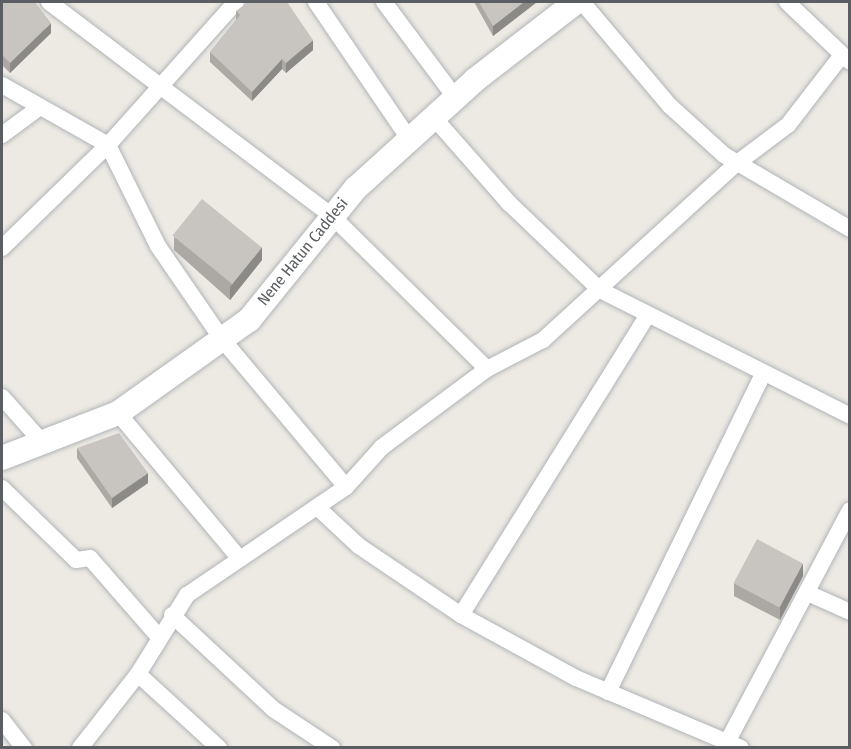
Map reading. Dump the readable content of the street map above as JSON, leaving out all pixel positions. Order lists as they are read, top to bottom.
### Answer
{
  "streets": {
    "street": ["Nene Hatun Caddesi"]
  }
}
